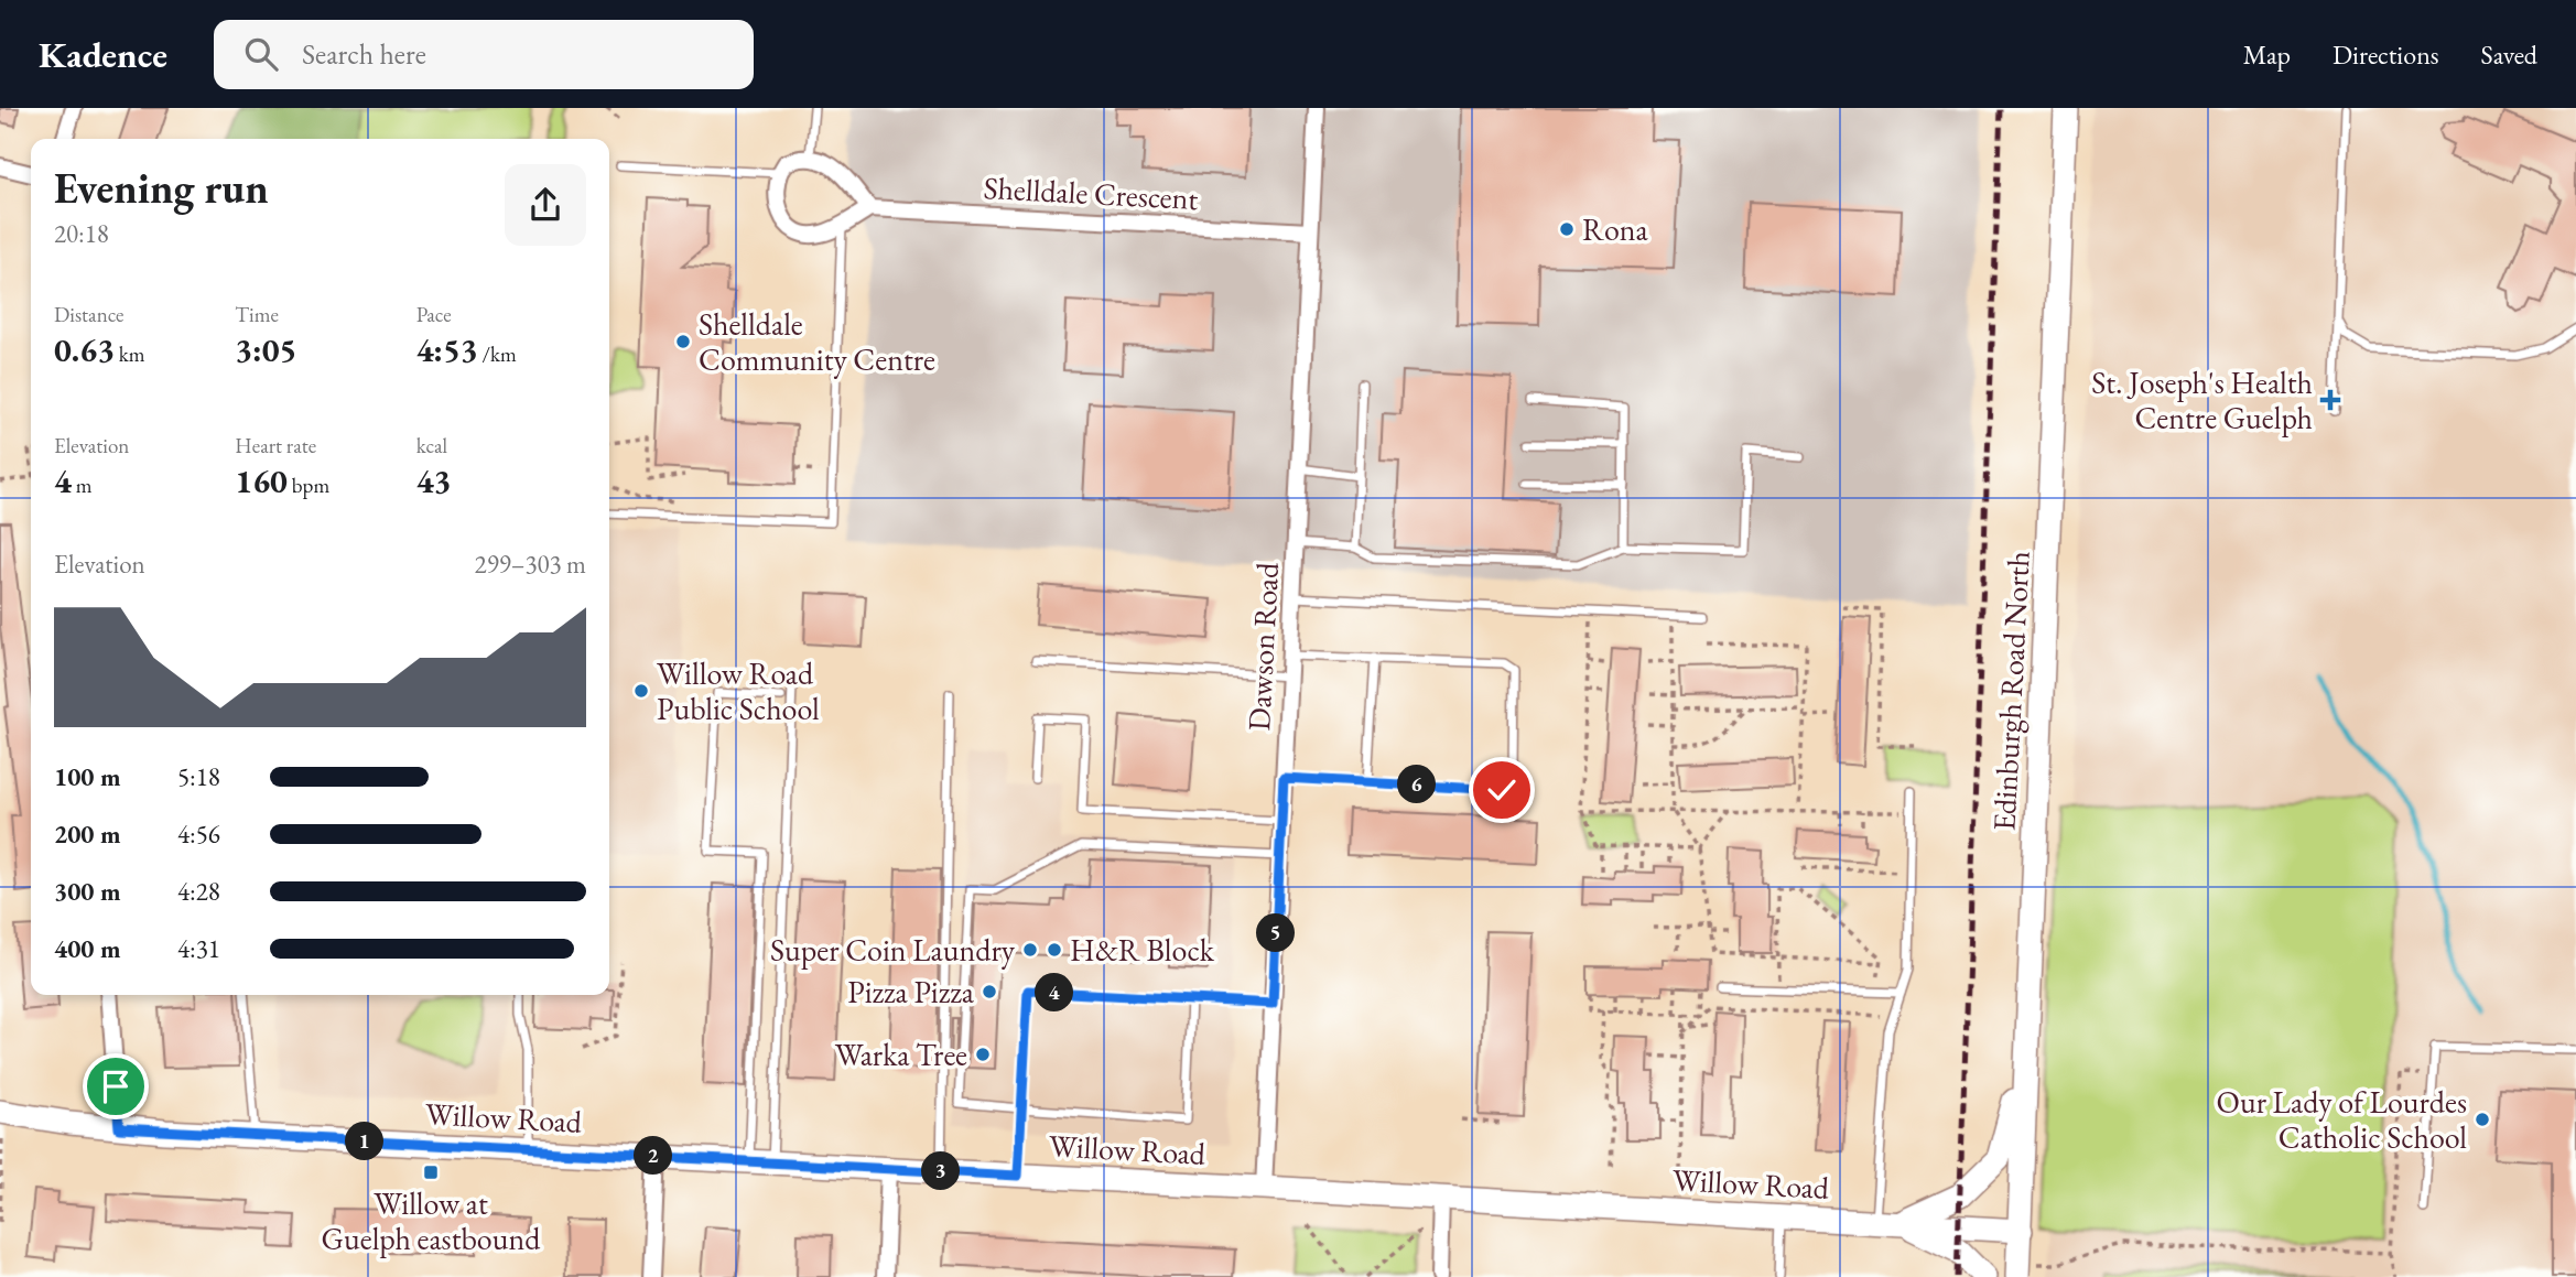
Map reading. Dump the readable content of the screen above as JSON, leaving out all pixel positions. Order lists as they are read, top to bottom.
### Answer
{
  "streets": {
    "main road": ["Edinburgh Road North", "Willow Road"],
    "street": ["Shelldale Crescent", "Dawson Road"]
  },
  "crossings": [
    ["Shelldale Crescent", "Dawson Road"],
    ["Dawson Road", "Willow Road"],
    ["Edinburgh Road North", "Willow Road"]
  ],
  "places": {
    "other": [
      "Rona",
      "Shelldale Community Centre",
      "Willow Road Public School",
      "Super Coin Laundry",
      "H&R Block",
      "Pizza Pizza",
      "Warka Tree",
      "Our Lady of Lourdes Catholic School"
    ],
    "health": ["St. Joseph's Health Centre Guelph"],
    "transit": ["Willow at Guelph eastbound"]
  },
  "page": {
    "header": "Kadence",
    "search": "Search here",
    "nav": ["Map", "Directions", "Saved"],
    "heading": ["Evening run", "20:18"],
    "stats": [
      ["Distance", "0.63 km"],
      ["Time", "3:05"],
      ["Pace", "4:53 /km"],
      ["Elevation", "4 m"],
      ["Heart rate", "160 bpm"],
      ["kcal", "43"]
    ],
    "chart": ["Elevation", "299–303 m"],
    "list": [
      {
        "name": "100 m",
        "note": "5:18"
      },
      {
        "name": "200 m",
        "note": "4:56"
      },
      {
        "name": "300 m",
        "note": "4:28"
      },
      {
        "name": "400 m",
        "note": "4:31"
      }
    ],
    "pins": [
      "6",
      "5",
      "4",
      "1",
      "2",
      "3"
    ]
  }
}
